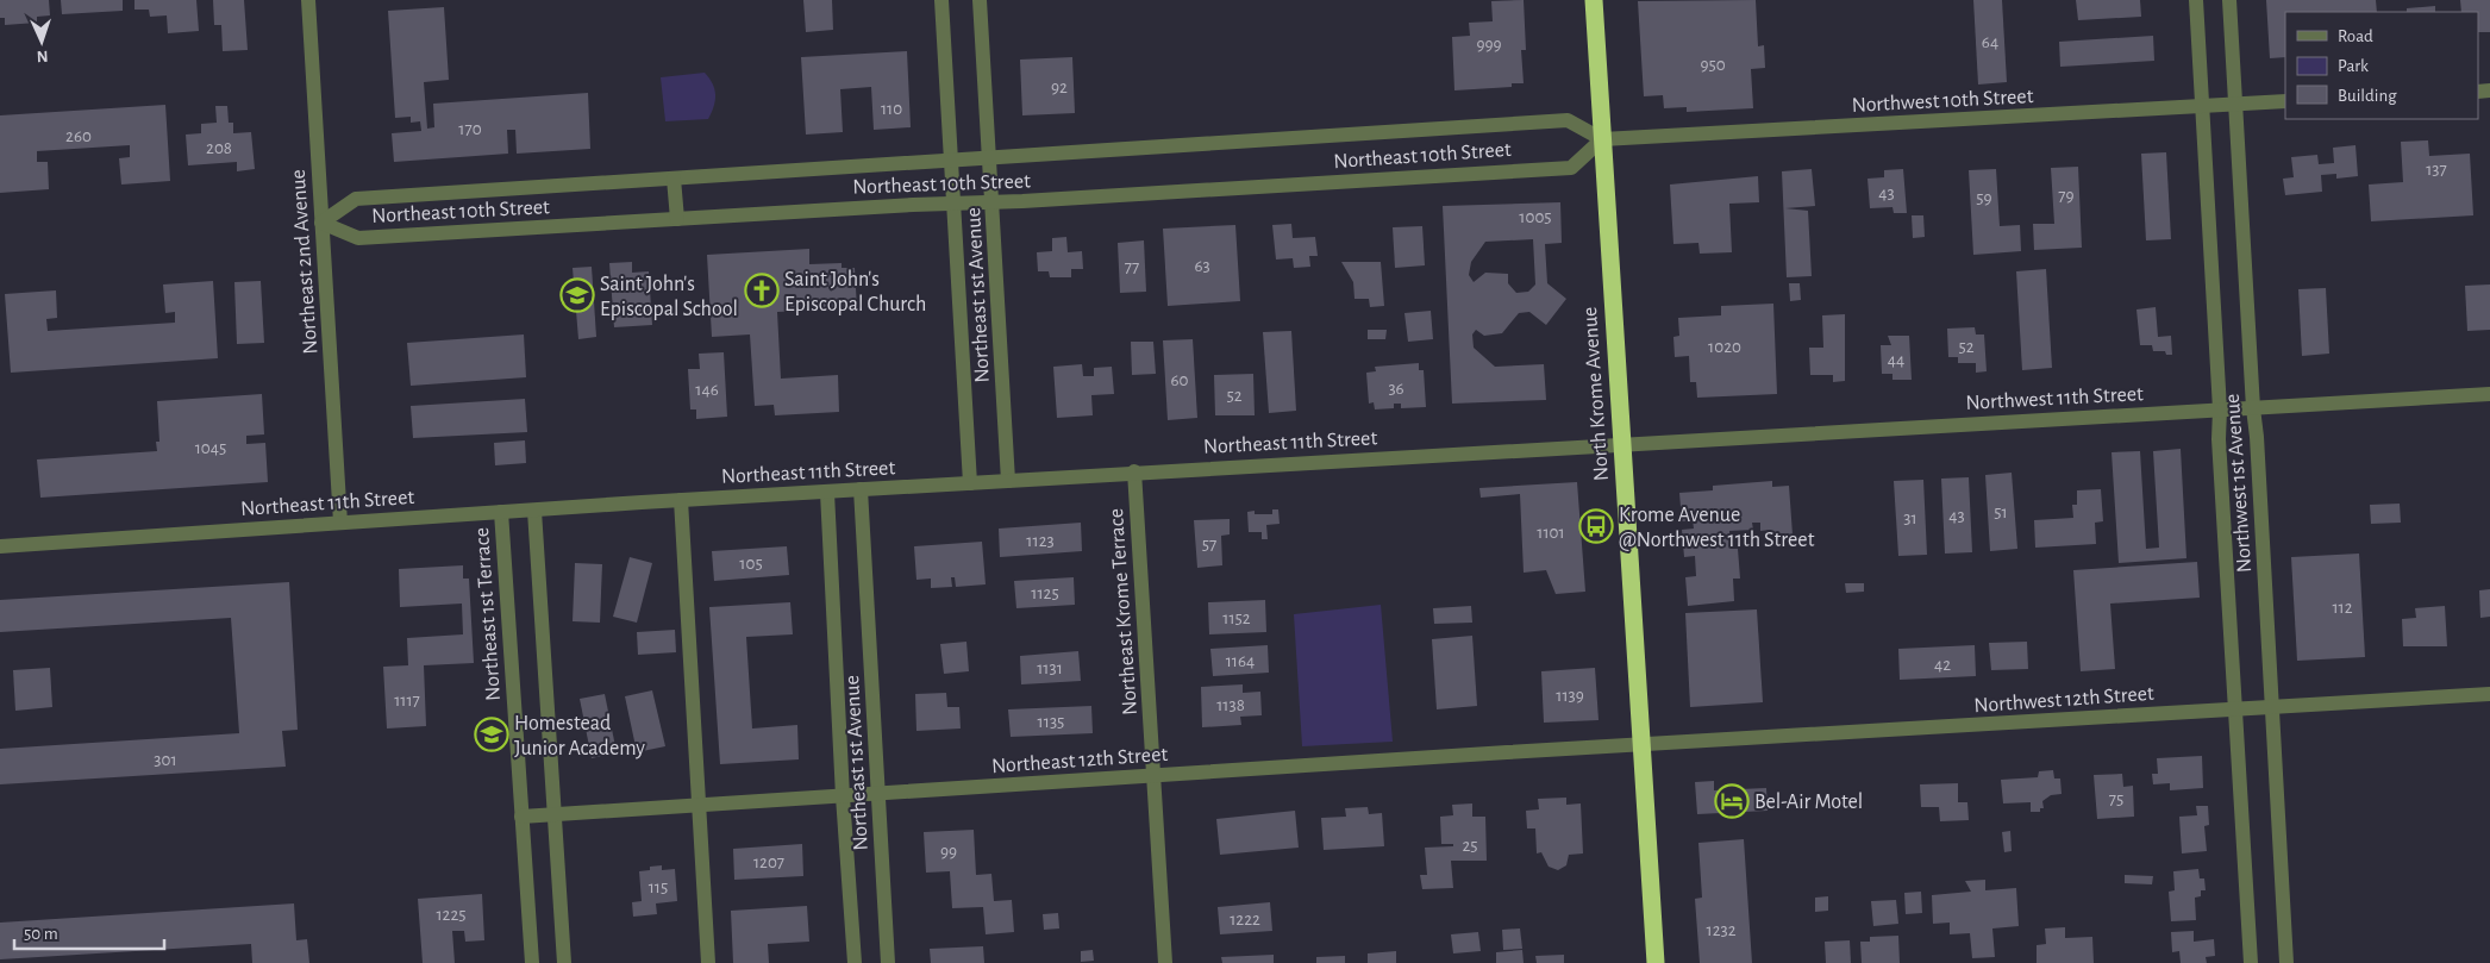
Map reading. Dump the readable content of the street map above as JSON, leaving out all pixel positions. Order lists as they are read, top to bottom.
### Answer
{
  "streets": {
    "highway": ["North Krome Avenue"],
    "street": [
      "Northwest 10th Street",
      "Northeast 10th Street",
      "Northeast 2nd Avenue",
      "Northeast 1st Avenue",
      "Northwest 11th Street",
      "Northeast 11th Street",
      "Northwest 1st Avenue",
      "Northeast Krome Terrace",
      "Northeast 1st Terrace",
      "Northwest 12th Street",
      "Northeast 12th Street"
    ]
  },
  "crossings": [
    ["Northwest 10th Street", "Northeast 10th Street"],
    ["Northwest 10th Street", "North Krome Avenue"],
    ["Northwest 10th Street", "Northwest 1st Avenue"],
    ["Northeast 10th Street", "Northeast 2nd Avenue"],
    ["Northeast 10th Street", "Northeast 1st Avenue"],
    ["Northeast 10th Street", "North Krome Avenue"],
    ["Northeast 2nd Avenue", "Northeast 11th Street"],
    ["Northeast 1st Avenue", "Northeast 11th Street"],
    ["Northeast 1st Avenue", "Northeast 12th Street"],
    ["North Krome Avenue", "Northwest 11th Street"],
    ["North Krome Avenue", "Northeast 11th Street"],
    ["North Krome Avenue", "Northwest 12th Street"],
    ["North Krome Avenue", "Northeast 12th Street"],
    ["Northwest 11th Street", "Northeast 11th Street"],
    ["Northwest 11th Street", "Northwest 1st Avenue"],
    ["Northeast 11th Street", "Northeast Krome Terrace"],
    ["Northeast 11th Street", "Northeast 1st Terrace"],
    ["Northwest 1st Avenue", "Northwest 12th Street"],
    ["Northeast Krome Terrace", "Northeast 12th Street"],
    ["Northeast 1st Terrace", "Northeast 12th Street"],
    ["Northwest 12th Street", "Northeast 12th Street"]
  ],
  "places": {
    "church": ["Saint John's Episcopal Church"],
    "school or university": ["Saint John's Episcopal School", "Homestead Junior Academy"],
    "bus stop": ["Krome Avenue @Northwest 11th Street"],
    "hotel": ["Bel-Air Motel"]
  },
  "house_numbers": [
    "64",
    "999",
    "950",
    "92",
    "110",
    "170",
    "260",
    "208",
    "137",
    "43",
    "79",
    "59",
    "1005",
    "63",
    "77",
    "1020",
    "52",
    "44",
    "60",
    "36",
    "146",
    "52",
    "1045",
    "51",
    "43",
    "31",
    "1101",
    "1123",
    "57",
    "105",
    "1125",
    "112",
    "1152",
    "1164",
    "42",
    "1131",
    "1139",
    "1117",
    "1138",
    "1135",
    "301",
    "75",
    "25",
    "99",
    "1207",
    "115",
    "1225",
    "1222",
    "1232"
  ],
  "legend": ["Road", "Park", "Building"],
  "scale_bar": "50 m",
  "north": "bottom"
}
